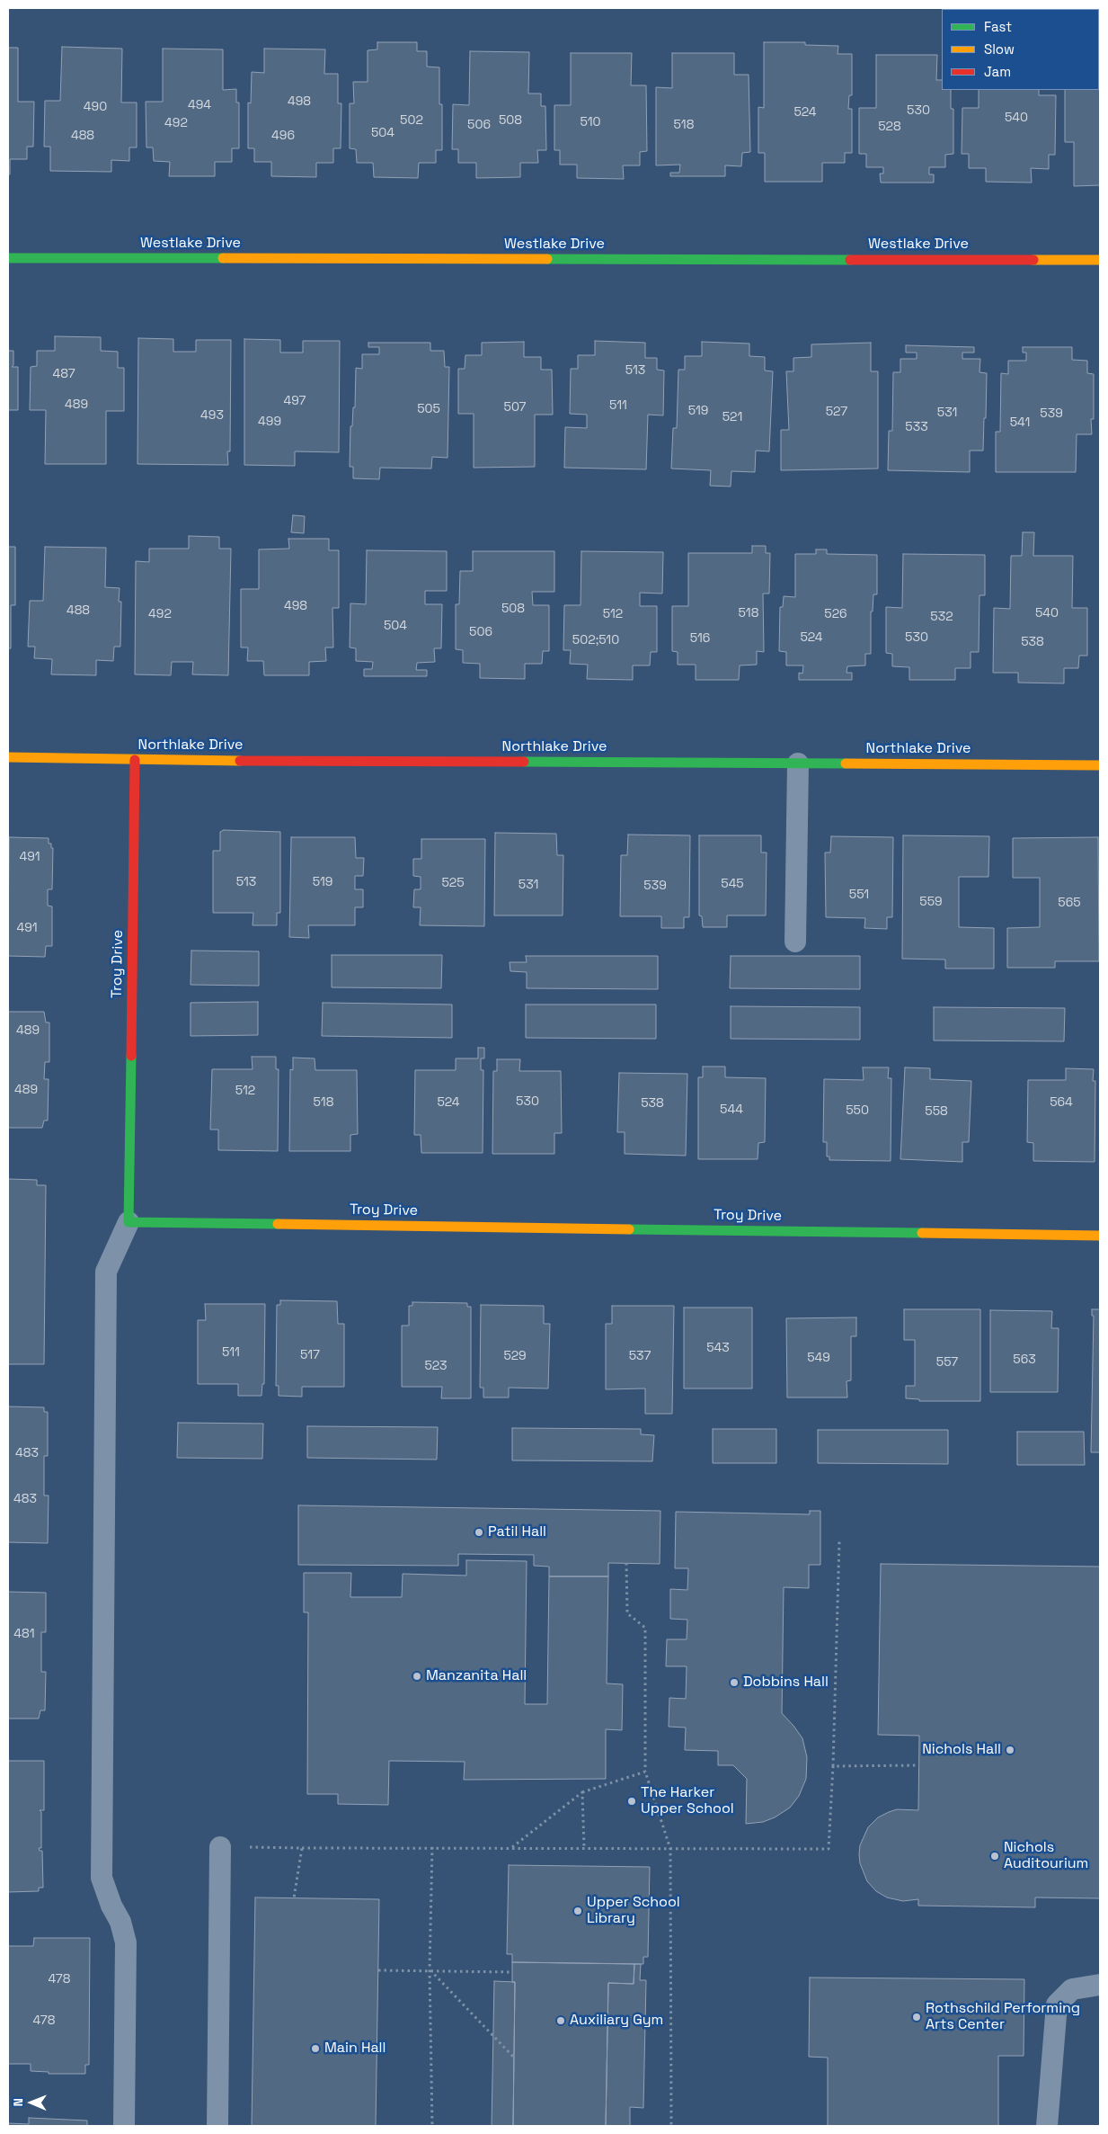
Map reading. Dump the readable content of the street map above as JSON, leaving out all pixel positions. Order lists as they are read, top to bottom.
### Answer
{
  "streets": {
    "street": ["Westlake Drive", "Northlake Drive", "Troy Drive"]
  },
  "crossings": [
    ["Northlake Drive", "Troy Drive"]
  ],
  "places": [
    "Patil Hall",
    "Manzanita Hall",
    "Dobbins Hall",
    "Nichols Hall",
    "The Harker Upper School",
    "Nichols Auditourium",
    "Upper School Library",
    "Rothschild Performing Arts Center",
    "Auxiliary Gym",
    "Main Hall"
  ],
  "house_numbers": [
    "498",
    "494",
    "490",
    "530",
    "524",
    "540",
    "502",
    "508",
    "510",
    "492",
    "506",
    "518",
    "528",
    "504",
    "488",
    "496",
    "513",
    "487",
    "497",
    "489",
    "511",
    "507",
    "505",
    "519",
    "527",
    "531",
    "539",
    "493",
    "521",
    "499",
    "541",
    "533",
    "498",
    "508",
    "488",
    "518",
    "540",
    "492",
    "512",
    "526",
    "532",
    "504",
    "506",
    "524",
    "530",
    "516",
    "502;510",
    "538",
    "491",
    "513",
    "519",
    "525",
    "545",
    "531",
    "539",
    "551",
    "559",
    "565",
    "491",
    "489",
    "489",
    "512",
    "530",
    "518",
    "524",
    "564",
    "538",
    "544",
    "550",
    "558",
    "543",
    "511",
    "517",
    "529",
    "537",
    "549",
    "563",
    "557",
    "523",
    "483",
    "483",
    "481",
    "478",
    "478"
  ],
  "legend": ["Fast", "Slow", "Jam"],
  "north": "left"
}
